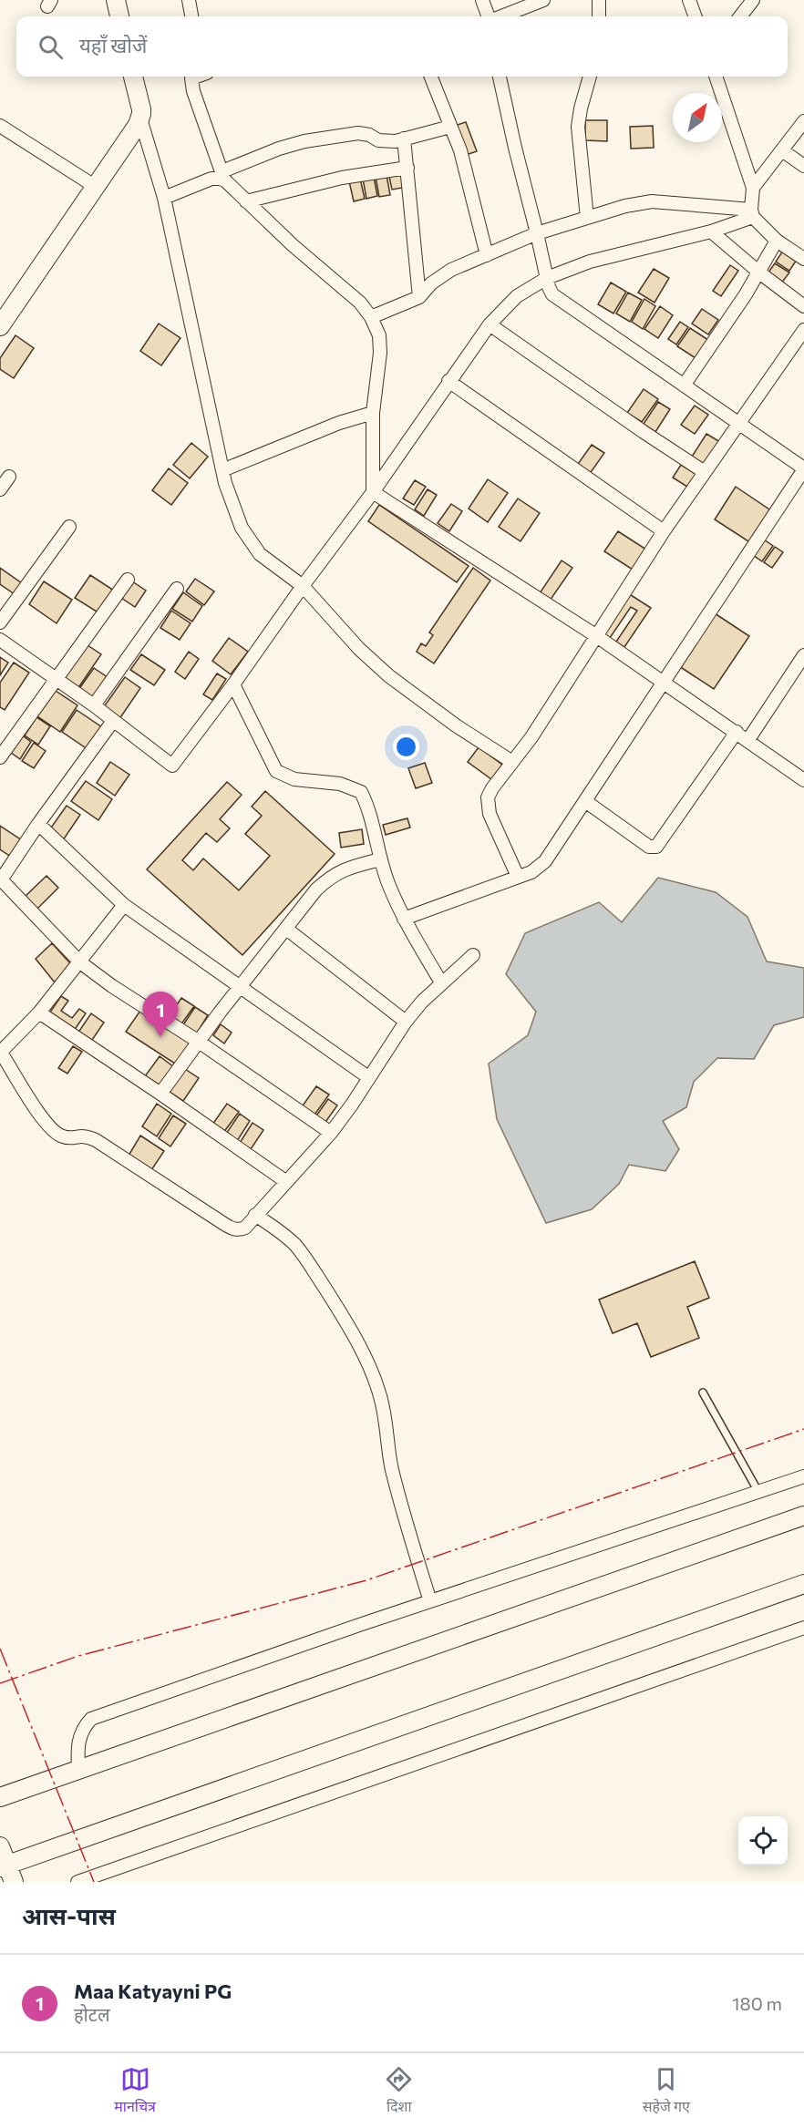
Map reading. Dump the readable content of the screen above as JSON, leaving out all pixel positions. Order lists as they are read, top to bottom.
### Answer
{
  "north": "top right",
  "page": {
    "search": "यहाँ खोजें",
    "pins": "1",
    "heading": "आस-पास",
    "list": [
      {
        "mark": "1",
        "name": "Maa Katyayni PG",
        "note": "होटल",
        "value": "180 m"
      }
    ],
    "nav": ["मानचित्र", "दिशा", "सहेजे गए"]
  }
}
